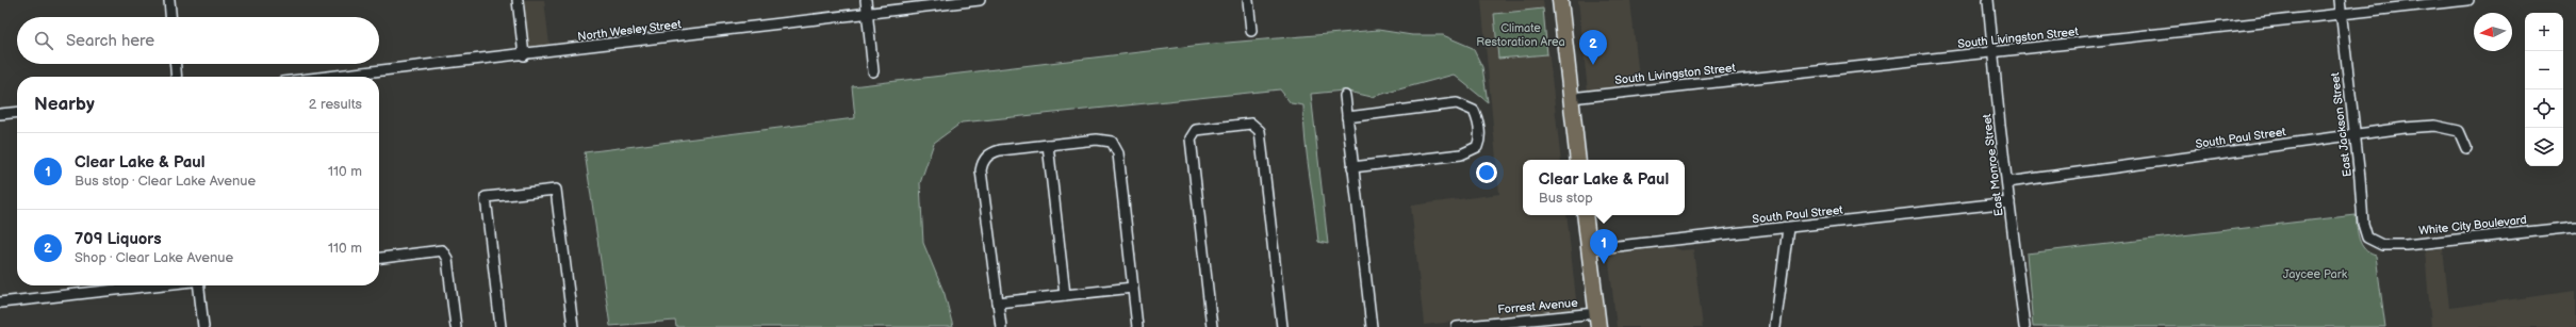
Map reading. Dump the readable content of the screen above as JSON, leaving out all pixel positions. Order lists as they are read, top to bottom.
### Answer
{
  "streets": {
    "street": [
      "North Wesley Street",
      "South Livingston Street",
      "East Jackson Street",
      "South Paul Street",
      "East Monroe Street",
      "White City Boulevard",
      "Forrest Avenue"
    ]
  },
  "crossings": [
    ["South Livingston Street", "East Jackson Street"],
    ["South Livingston Street", "East Monroe Street"],
    ["East Jackson Street", "South Paul Street"],
    ["East Jackson Street", "White City Boulevard"],
    ["South Paul Street", "East Monroe Street"]
  ],
  "parks": ["Climate Restoration Area", "Jaycee Park"],
  "north": "left",
  "page": {
    "map_buttons": ["+", "−"],
    "search": "Search here",
    "pins": ["2", "1"],
    "heading": ["Nearby", "2 results"],
    "list": [
      {
        "mark": "1",
        "name": "Clear Lake & Paul",
        "note": "Bus stop · Clear Lake Avenue",
        "value": "110 m"
      },
      {
        "mark": "2",
        "name": "709 Liquors",
        "note": "Shop · Clear Lake Avenue",
        "value": "110 m"
      }
    ],
    "popup": ["Clear Lake & Paul", "Bus stop"]
  }
}
